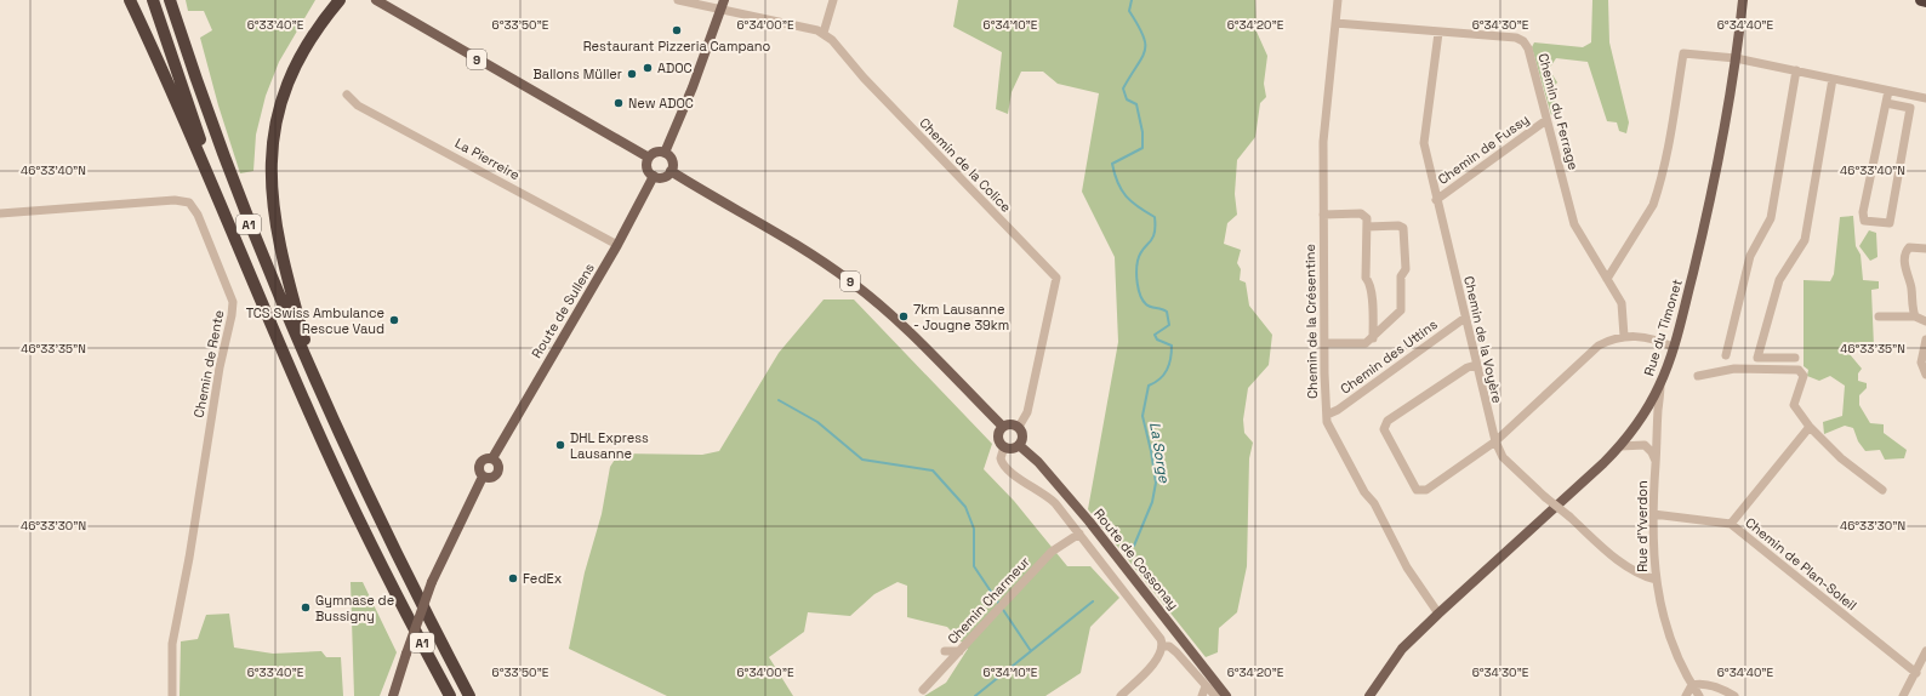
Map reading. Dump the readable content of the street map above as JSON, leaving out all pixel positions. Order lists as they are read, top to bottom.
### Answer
{
  "streets": {
    "highway": ["A1"],
    "main road": [
      "9",
      "Route de Sullens",
      "Rue du Timonet",
      "Route de Cossonay"
    ],
    "street": [
      "Chemin du Ferrage",
      "Chemin de Fussy",
      "La Pierreire",
      "Chemin de la Colice",
      "Chemin de la Crésentine",
      "Chemin de la Voyère",
      "Chemin des Uttins",
      "Chemin de Rente",
      "Rue d'Yverdon",
      "Chemin de Plan-Soleil",
      "Chemin Charmeur"
    ]
  },
  "crossings": [
    ["9", "Chemin de la Colice"],
    ["9", "Route de Sullens"],
    ["9", "Route de Cossonay"],
    ["Chemin du Ferrage", "Chemin de Fussy"],
    ["Chemin du Ferrage", "Chemin de la Crésentine"],
    ["Chemin du Ferrage", "Chemin de la Voyère"],
    ["Chemin de Fussy", "Chemin de la Voyère"],
    ["La Pierreire", "Route de Sullens"],
    ["Chemin de la Colice", "Route de Cossonay"],
    ["Chemin de la Crésentine", "Rue du Timonet"],
    ["Chemin de la Crésentine", "Chemin des Uttins"],
    ["Rue du Timonet", "Rue d'Yverdon"],
    ["Chemin de la Voyère", "Chemin des Uttins"],
    ["Chemin de la Voyère", "Rue d'Yverdon"],
    ["Rue d'Yverdon", "Chemin de Plan-Soleil"]
  ],
  "water": ["La Sorge"],
  "places": [
    "Restaurant Pizzeria Campano",
    "ADOC",
    "Ballons Müller",
    "New ADOC",
    "7km Lausanne - Jougne 39km",
    "TCS Swiss Ambulance Rescue Vaud",
    "DHL Express Lausanne",
    "FedEx",
    "Gymnase de Bussigny"
  ],
  "coordinates": [
    "6°33'40\"E",
    "6°33'50\"E",
    "6°34'00\"E",
    "6°34'10\"E",
    "6°34'20\"E",
    "6°34'30\"E",
    "6°34'40\"E",
    "46°33'40\"N",
    "46°33'35\"N",
    "46°33'30\"N"
  ]
}
